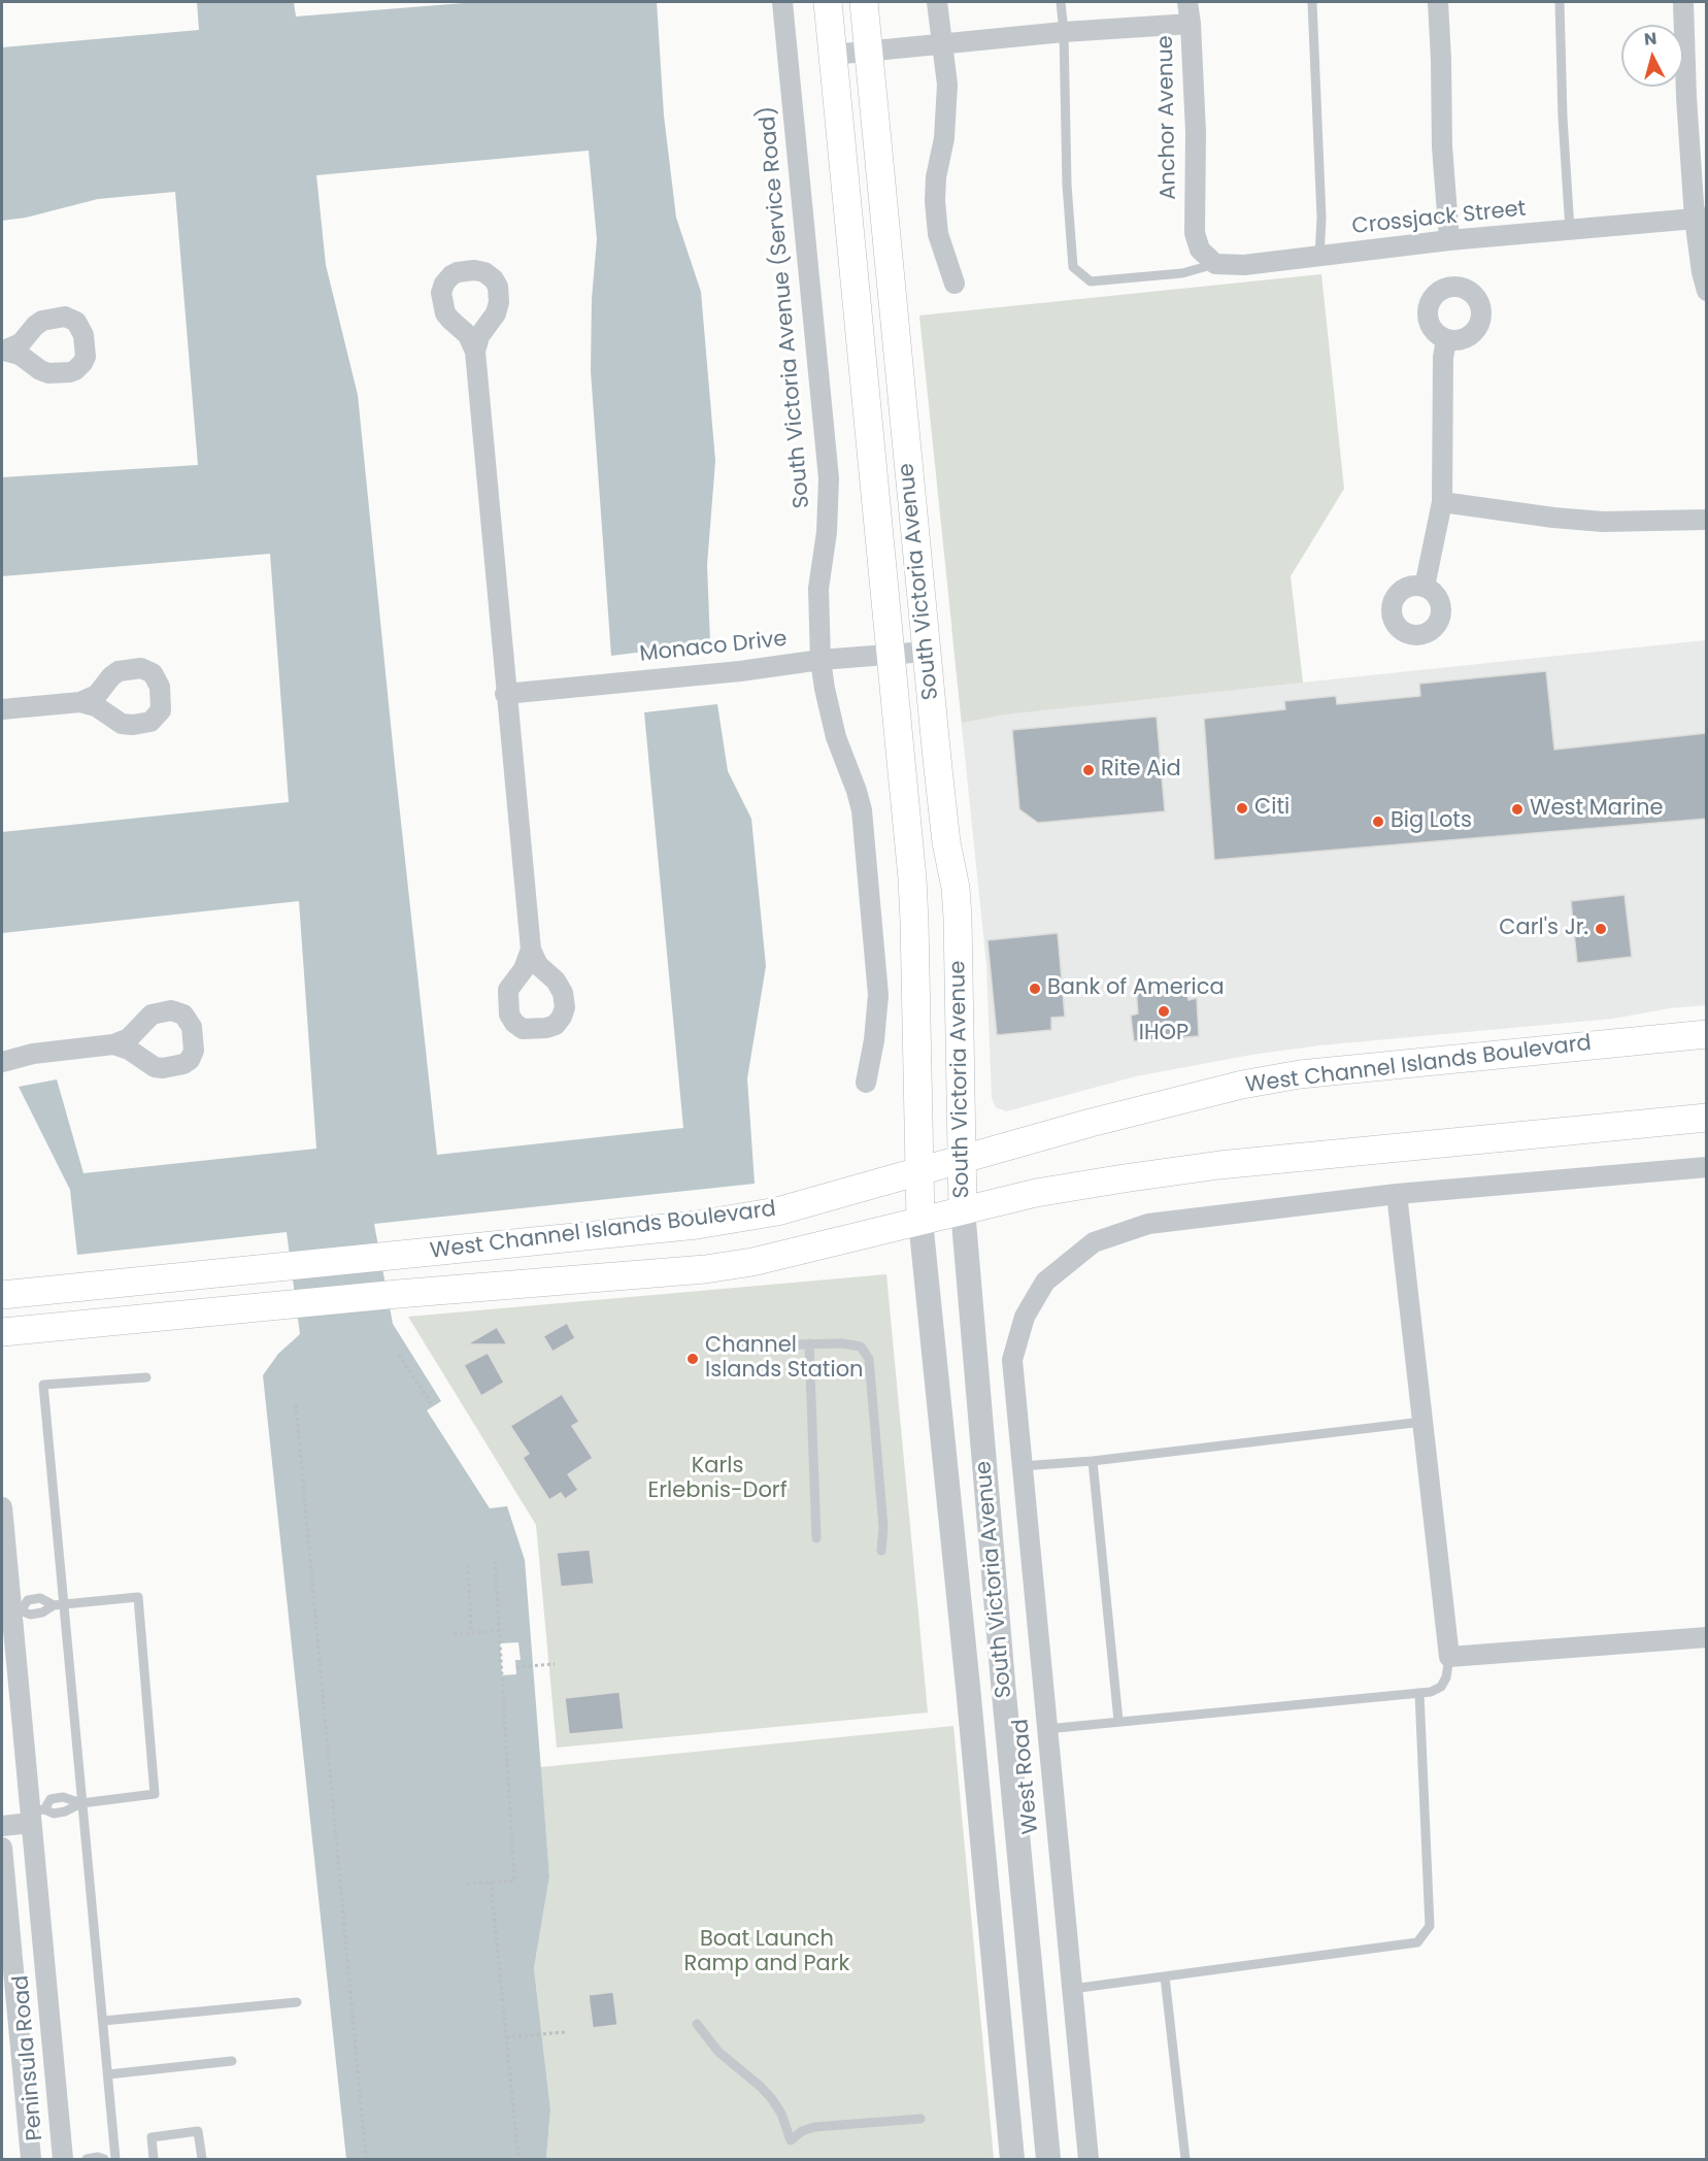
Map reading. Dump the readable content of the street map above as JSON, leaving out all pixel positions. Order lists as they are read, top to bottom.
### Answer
{
  "streets": {
    "main road": ["South Victoria Avenue", "West Channel Islands Boulevard"],
    "street": [
      "Anchor Avenue",
      "Crossjack Street",
      "South Victoria Avenue (Service Road)",
      "Monaco Drive",
      "West Road",
      "Peninsula Road"
    ]
  },
  "crossings": [
    ["Anchor Avenue", "Crossjack Street"],
    ["South Victoria Avenue (Service Road)", "Monaco Drive"],
    ["South Victoria Avenue", "Monaco Drive"],
    ["South Victoria Avenue", "West Channel Islands Boulevard"]
  ],
  "parks": ["Karls Erlebnis-Dorf", "Boat Launch Ramp and Park"],
  "places": [
    "Rite Aid",
    "Citi",
    "West Marine",
    "Big Lots",
    "Carl's Jr.",
    "Bank of America",
    "IHOP",
    "Channel Islands Station"
  ],
  "north": "top"
}
